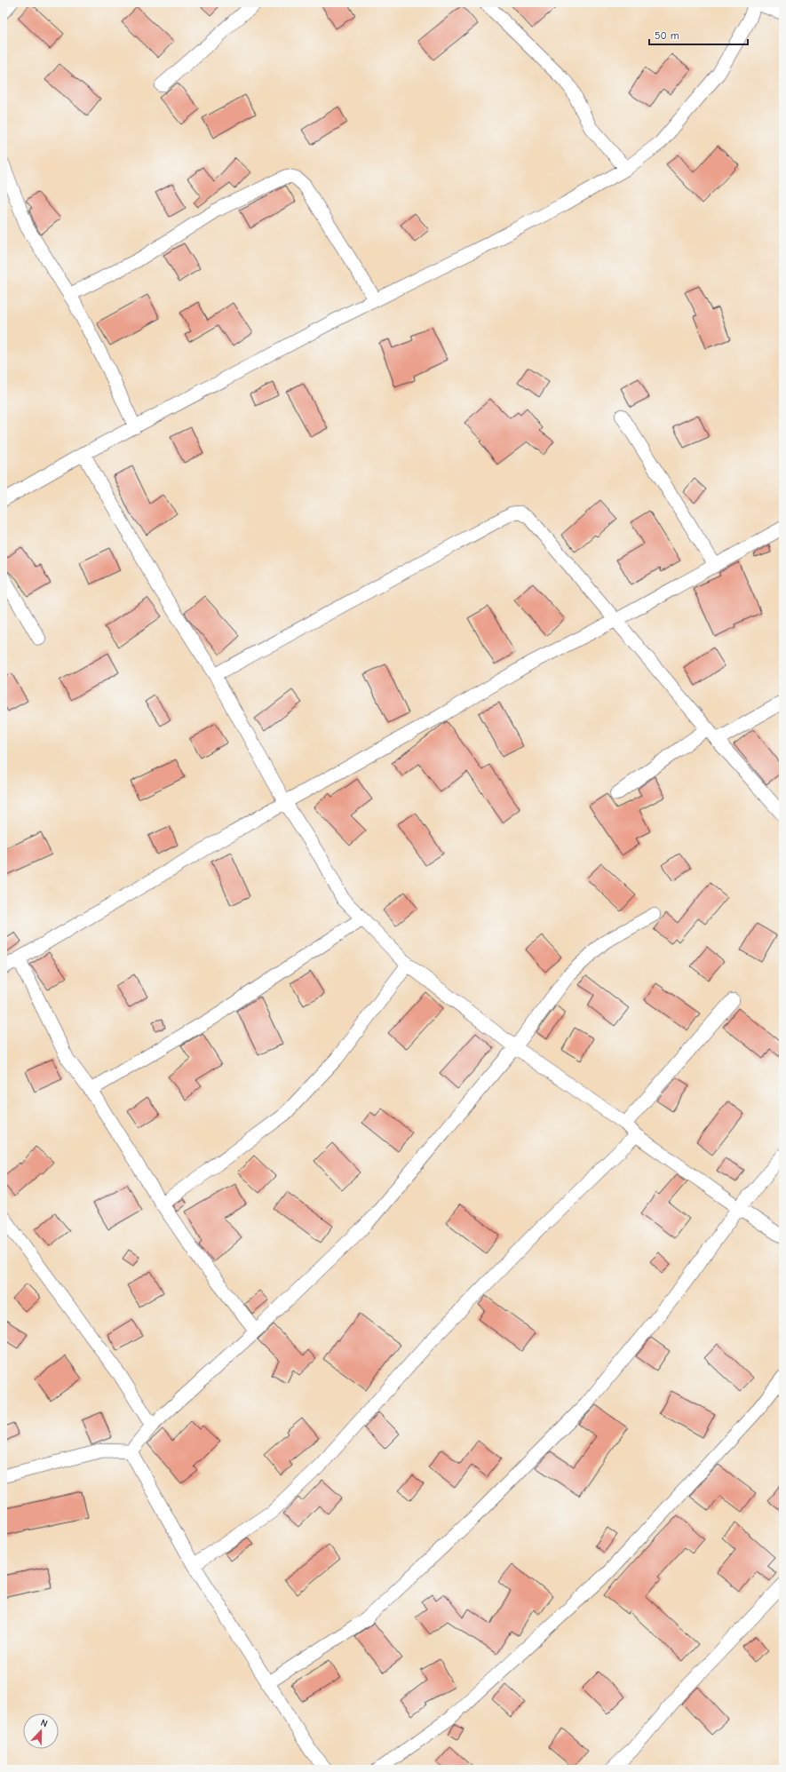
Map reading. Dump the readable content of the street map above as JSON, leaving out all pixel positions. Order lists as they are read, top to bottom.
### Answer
{
  "scale_bar": "50 m",
  "north": "top"
}
